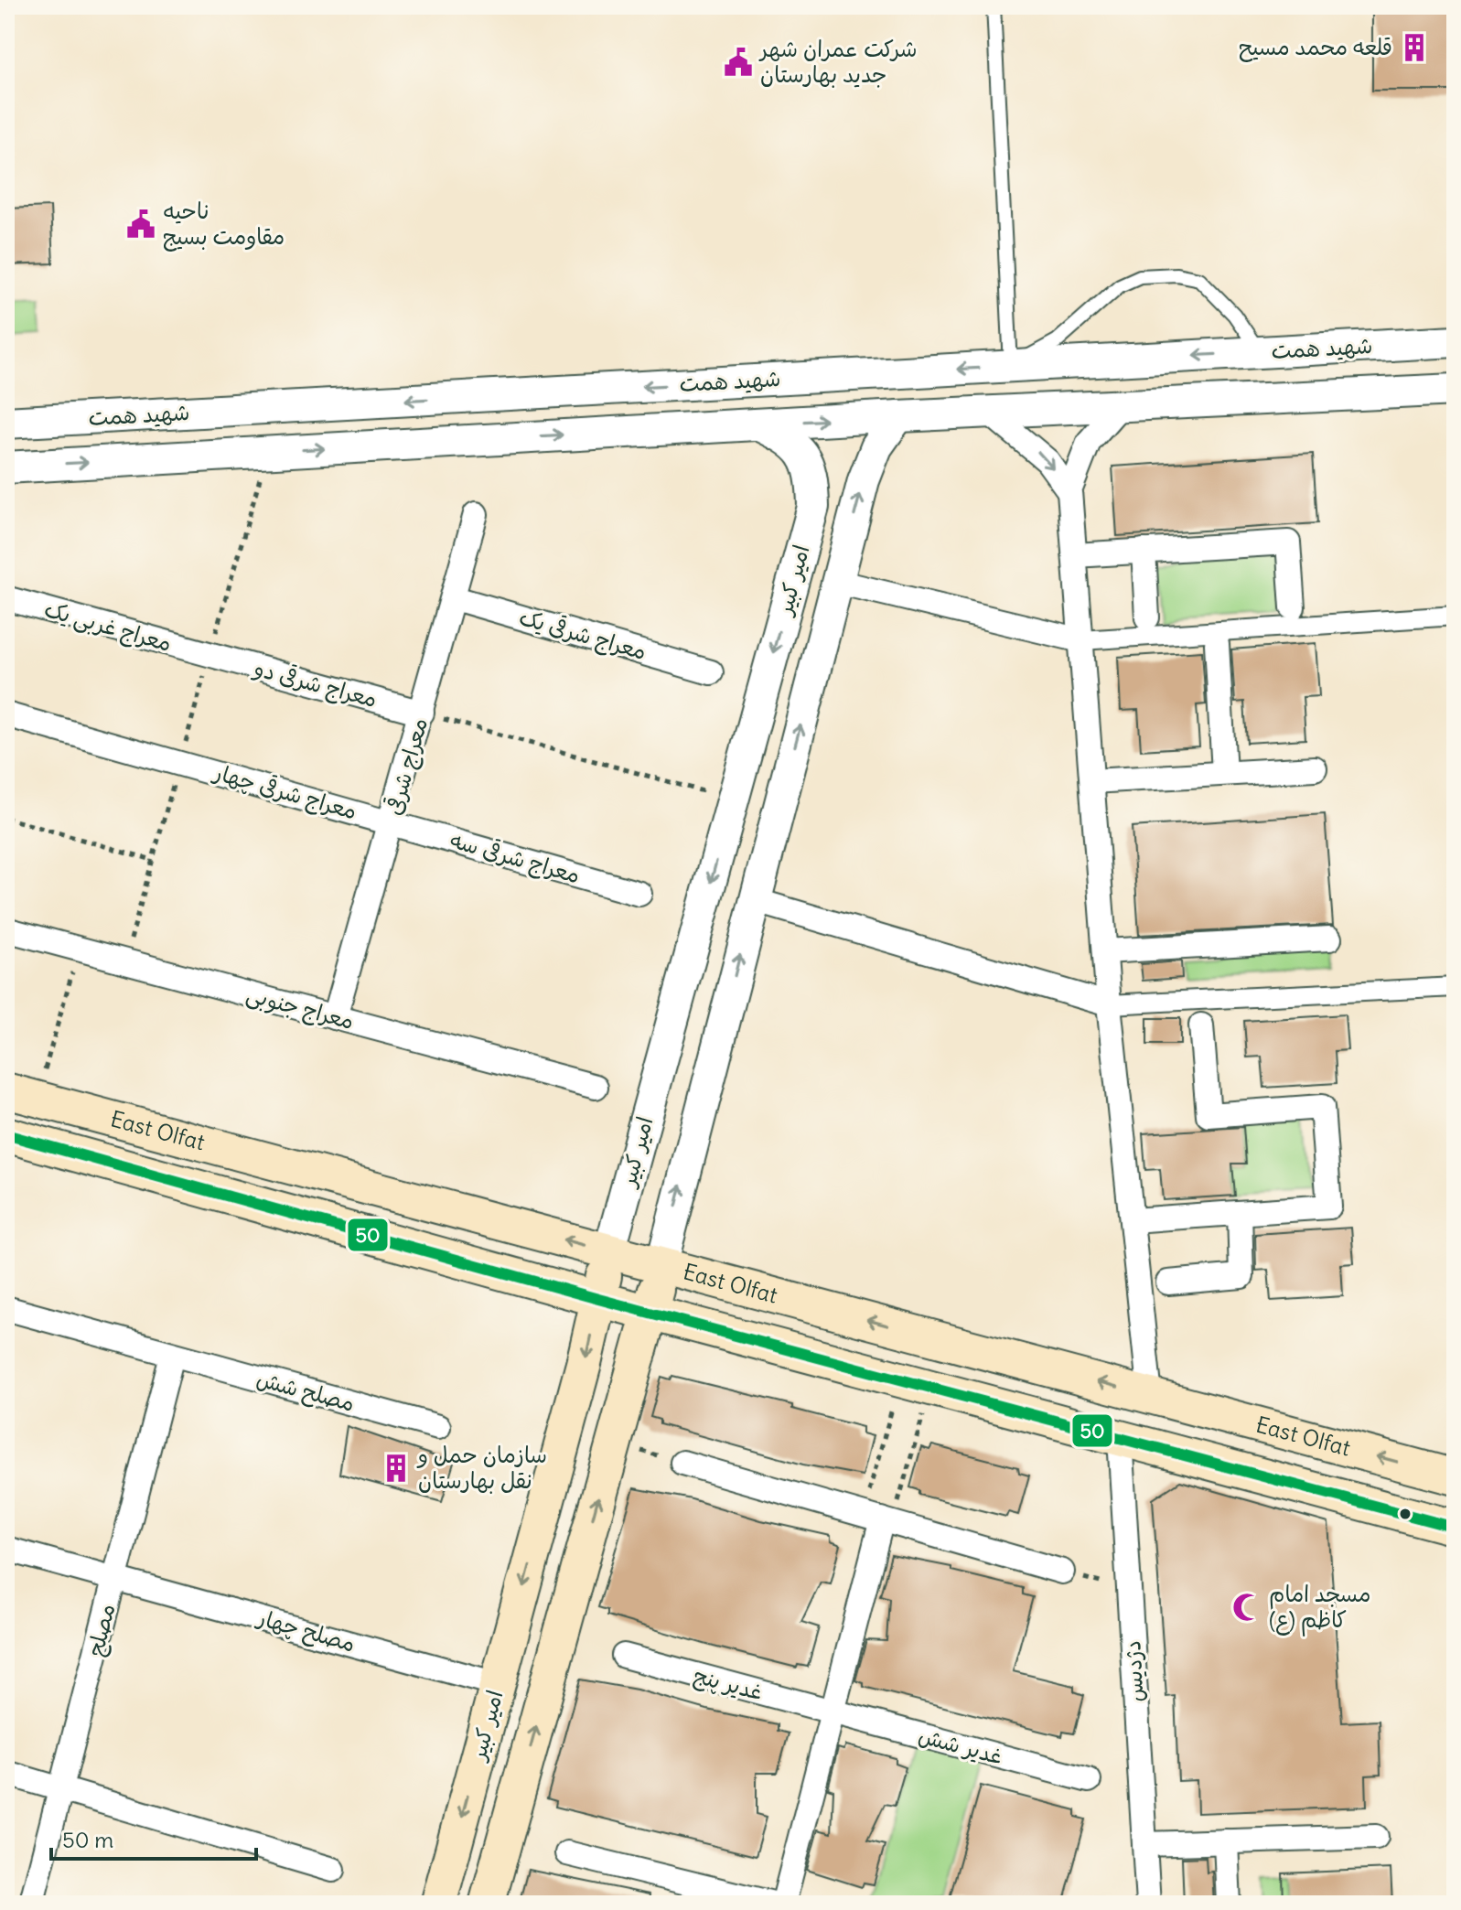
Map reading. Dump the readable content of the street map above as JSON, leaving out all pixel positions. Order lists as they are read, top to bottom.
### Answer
{
  "streets": {
    "main road": ["امیر کبیر", "East Olfat"],
    "street": [
      "شهید همت",
      "معراج غربی یک",
      "معراج شرقی یک",
      "معراج شرقی دو",
      "معراج شرقی",
      "معراج شرقی چهار",
      "معراج شرقی سه",
      "معراج جنوبی",
      "مصلح شش",
      "مصلح",
      "مصلح چهار",
      "دژدیس",
      "غدیر پنج",
      "غدیر شش"
    ]
  },
  "crossings": [
    ["شهید همت", "امیر کبیر"],
    ["امیر کبیر", "East Olfat"],
    ["امیر کبیر", "مصلح چهار"],
    ["معراج غربی یک", "معراج شرقی دو"],
    ["معراج شرقی یک", "معراج شرقی"],
    ["معراج شرقی دو", "معراج شرقی"],
    ["معراج شرقی", "معراج شرقی چهار"],
    ["معراج شرقی", "معراج شرقی سه"],
    ["معراج شرقی", "معراج جنوبی"],
    ["معراج شرقی چهار", "معراج شرقی سه"],
    ["East Olfat", "دژدیس"],
    ["مصلح شش", "مصلح"],
    ["مصلح", "مصلح چهار"],
    ["غدیر پنج", "غدیر شش"]
  ],
  "places": {
    "building": ["قلعه محمد مسیح", "سازمان حمل و نقل بهارستان"],
    "public building": ["شرکت عمران شهر جدید بهارستان", "ناحیه مقاومت بسیج"],
    "mosque": ["مسجد امام کاظم (ع)"]
  },
  "lines": ["transit line 50"],
  "scale_bar": "50 m"
}
